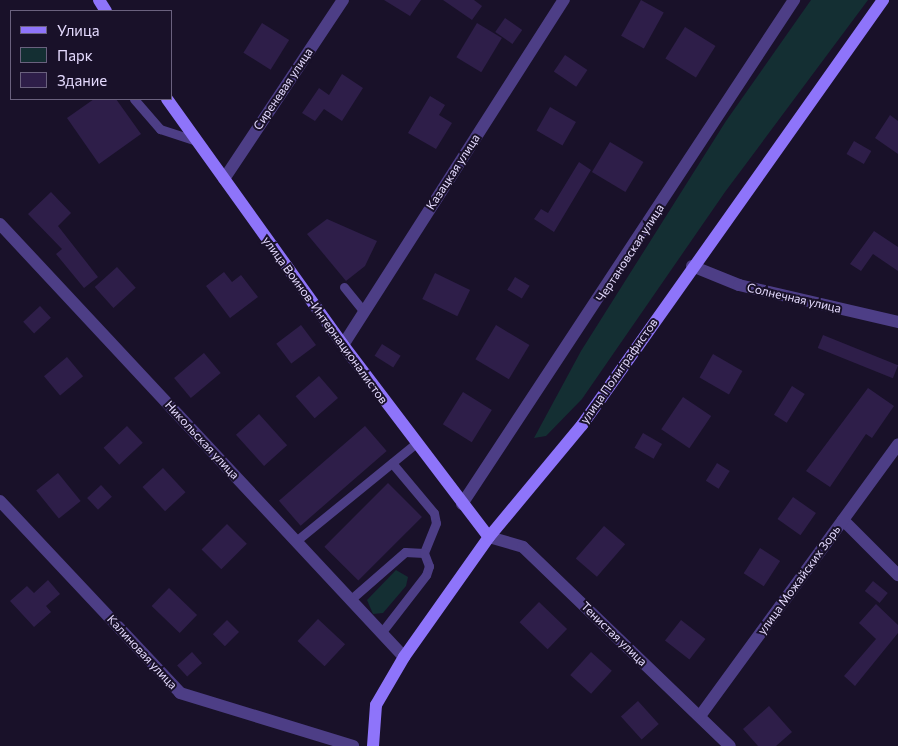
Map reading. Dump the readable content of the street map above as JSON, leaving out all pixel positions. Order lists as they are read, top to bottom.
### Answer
{
  "streets": {
    "street": [
      "Сиреневая улица",
      "Казацкая улица",
      "Чертановская улица",
      "Солнечная улица",
      "улица Воинов-Интернационалистов",
      "улица Полиграфистов",
      "Никольская улица",
      "улица Можайских Зорь",
      "Тенистая улица",
      "Калиновая улица"
    ]
  },
  "crossings": [
    ["Сиреневая улица", "улица Воинов-Интернационалистов"],
    ["Казацкая улица", "улица Воинов-Интернационалистов"],
    ["Чертановская улица", "улица Воинов-Интернационалистов"],
    ["Солнечная улица", "улица Полиграфистов"],
    ["улица Воинов-Интернационалистов", "улица Полиграфистов"],
    ["улица Воинов-Интернационалистов", "Тенистая улица"],
    ["улица Полиграфистов", "Никольская улица"],
    ["улица Полиграфистов", "Тенистая улица"],
    ["улица Можайских Зорь", "Тенистая улица"]
  ],
  "legend": ["Улица", "Парк", "Здание"]
}
